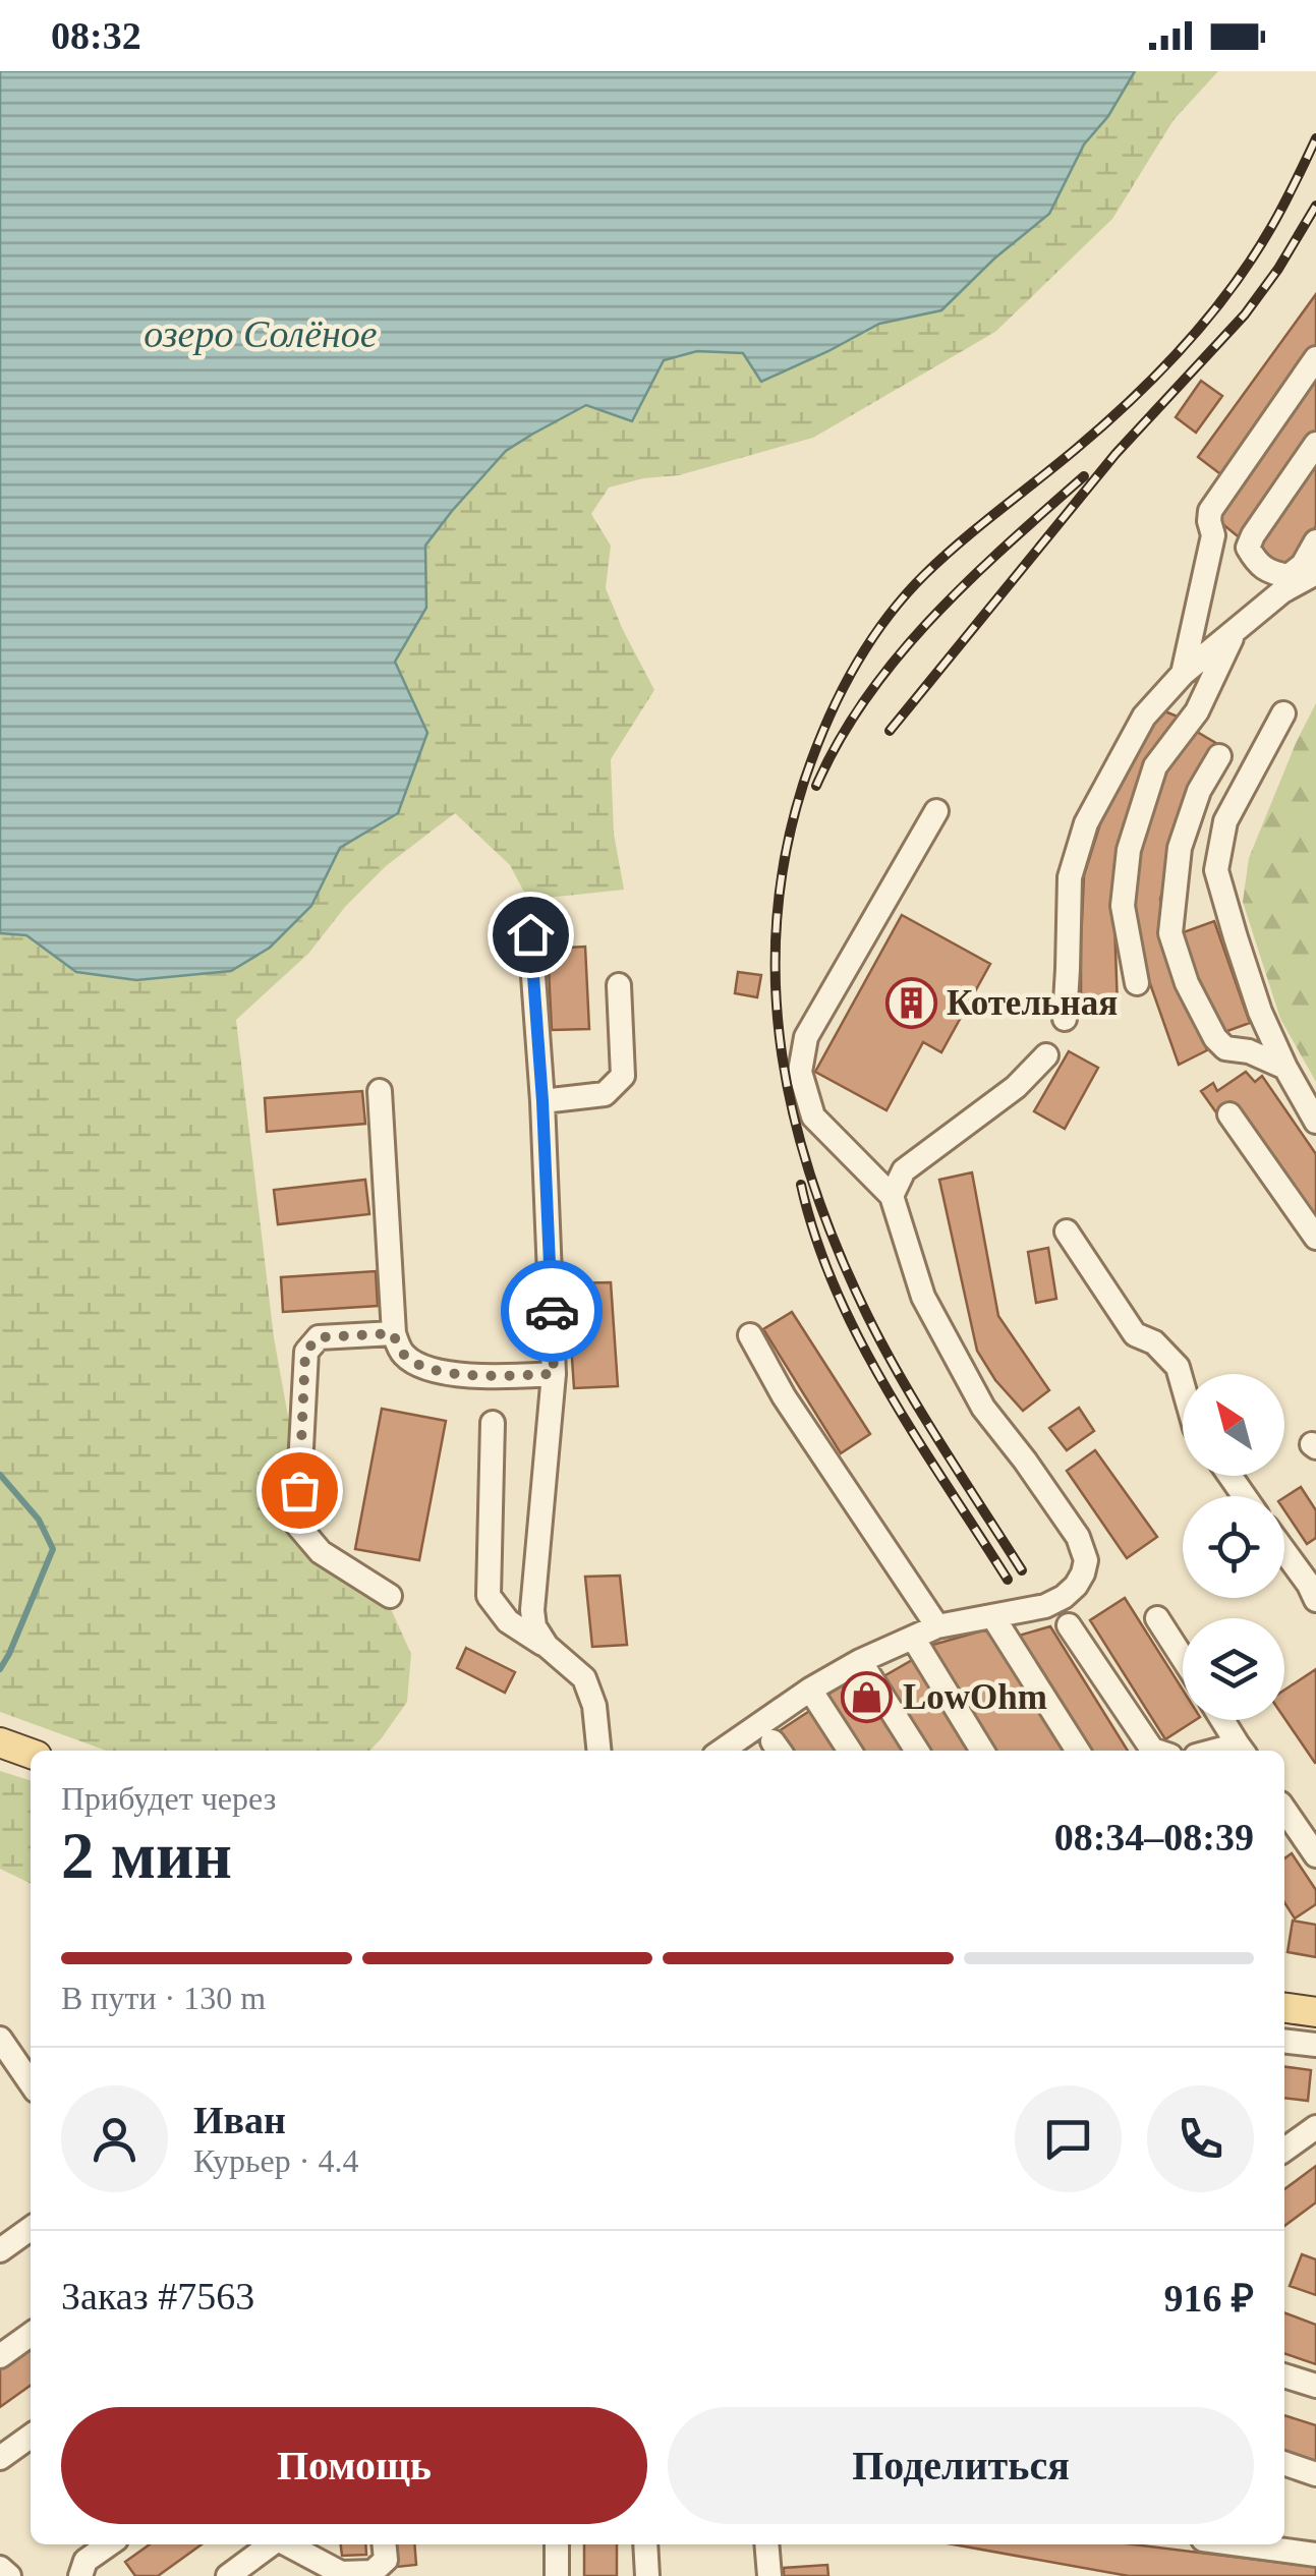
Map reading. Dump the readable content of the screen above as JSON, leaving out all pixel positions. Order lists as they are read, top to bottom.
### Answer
{
  "water": ["озеро Солёное"],
  "places": {
    "building": ["Котельная"],
    "shop": ["LowOhm"]
  },
  "north": "top left",
  "page": {
    "status": "08:32",
    "heading": ["2 мин", "Прибудет через", "08:34–08:39"],
    "panel": [
      "Иван",
      "Курьер · 4.4",
      "Заказ #7563",
      "916 ₽"
    ],
    "bar": "В пути · 130 m",
    "buttons": ["Помощь", "Поделиться"]
  }
}
